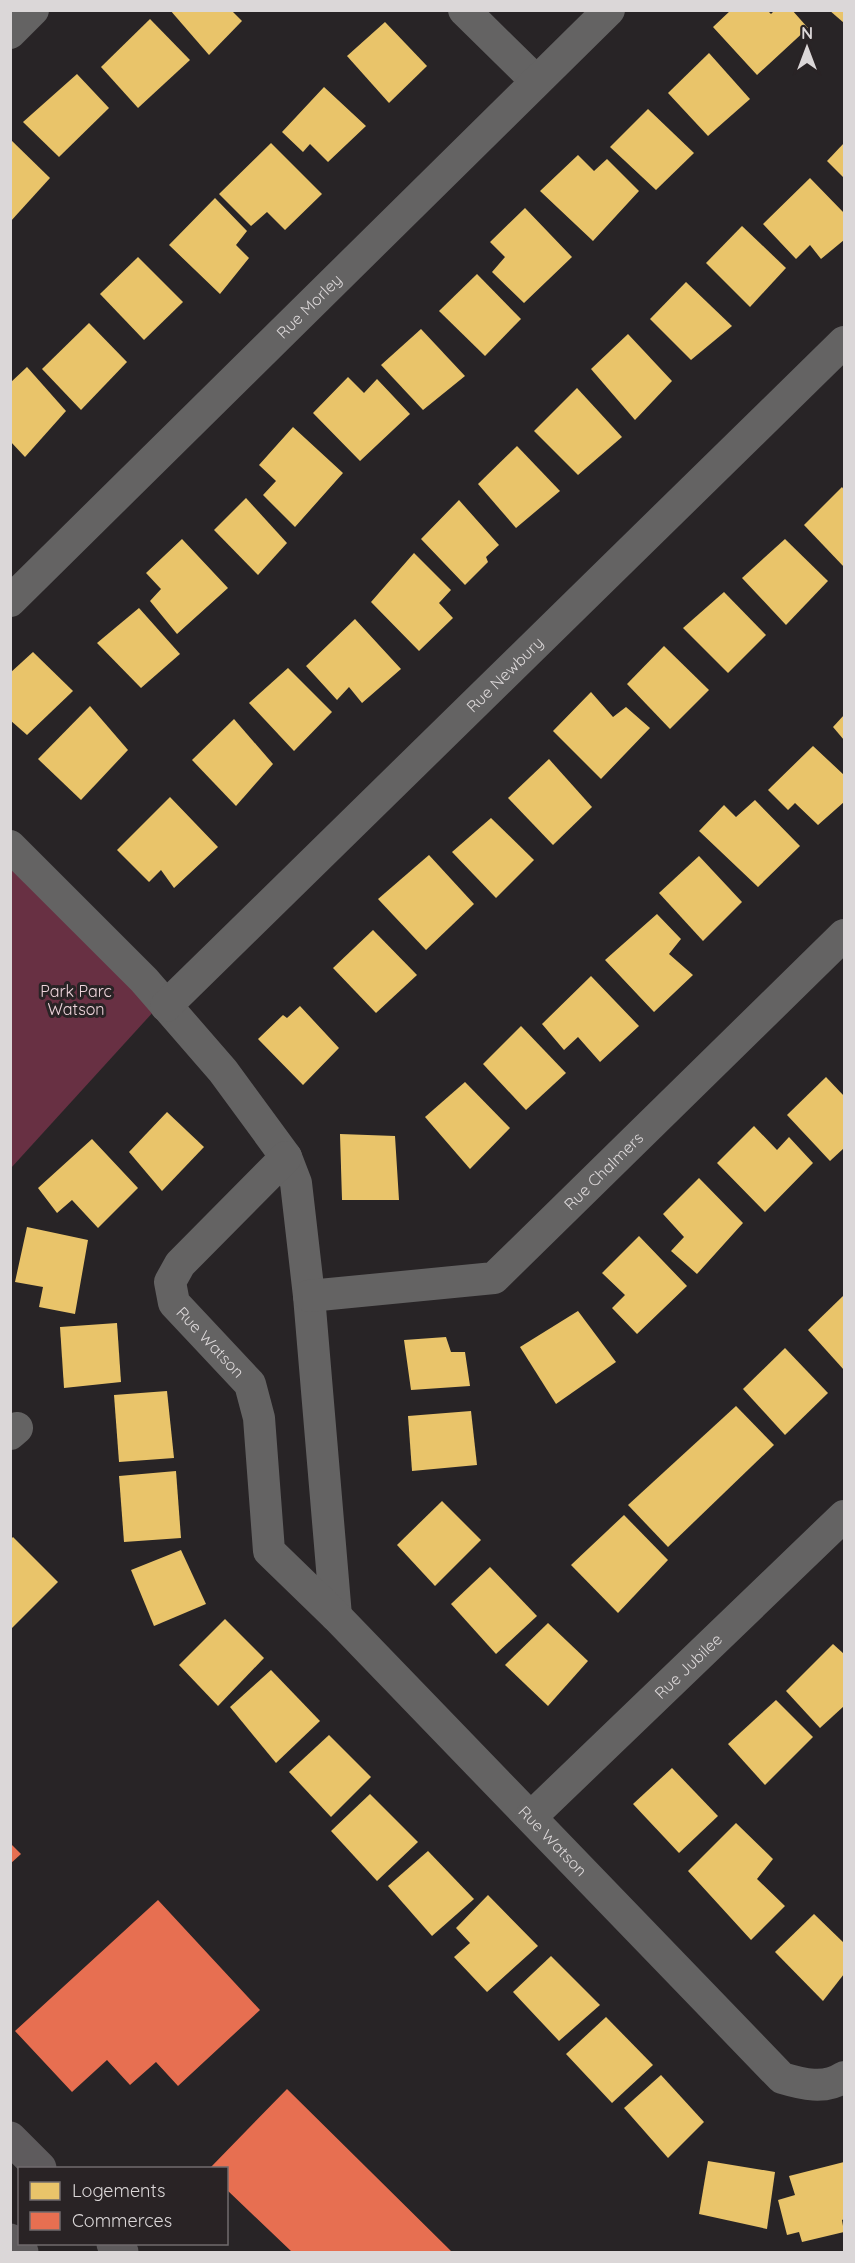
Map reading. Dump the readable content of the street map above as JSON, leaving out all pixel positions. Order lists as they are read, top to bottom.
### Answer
{
  "streets": {
    "street": [
      "Rue Morley",
      "Rue Newbury",
      "Rue Chalmers",
      "Rue Watson",
      "Rue Jubilee"
    ]
  },
  "crossings": [
    ["Rue Watson", "Rue Jubilee"]
  ],
  "parks": ["Park Parc Watson"],
  "legend": ["Logements", "Commerces"],
  "north": "top"
}
